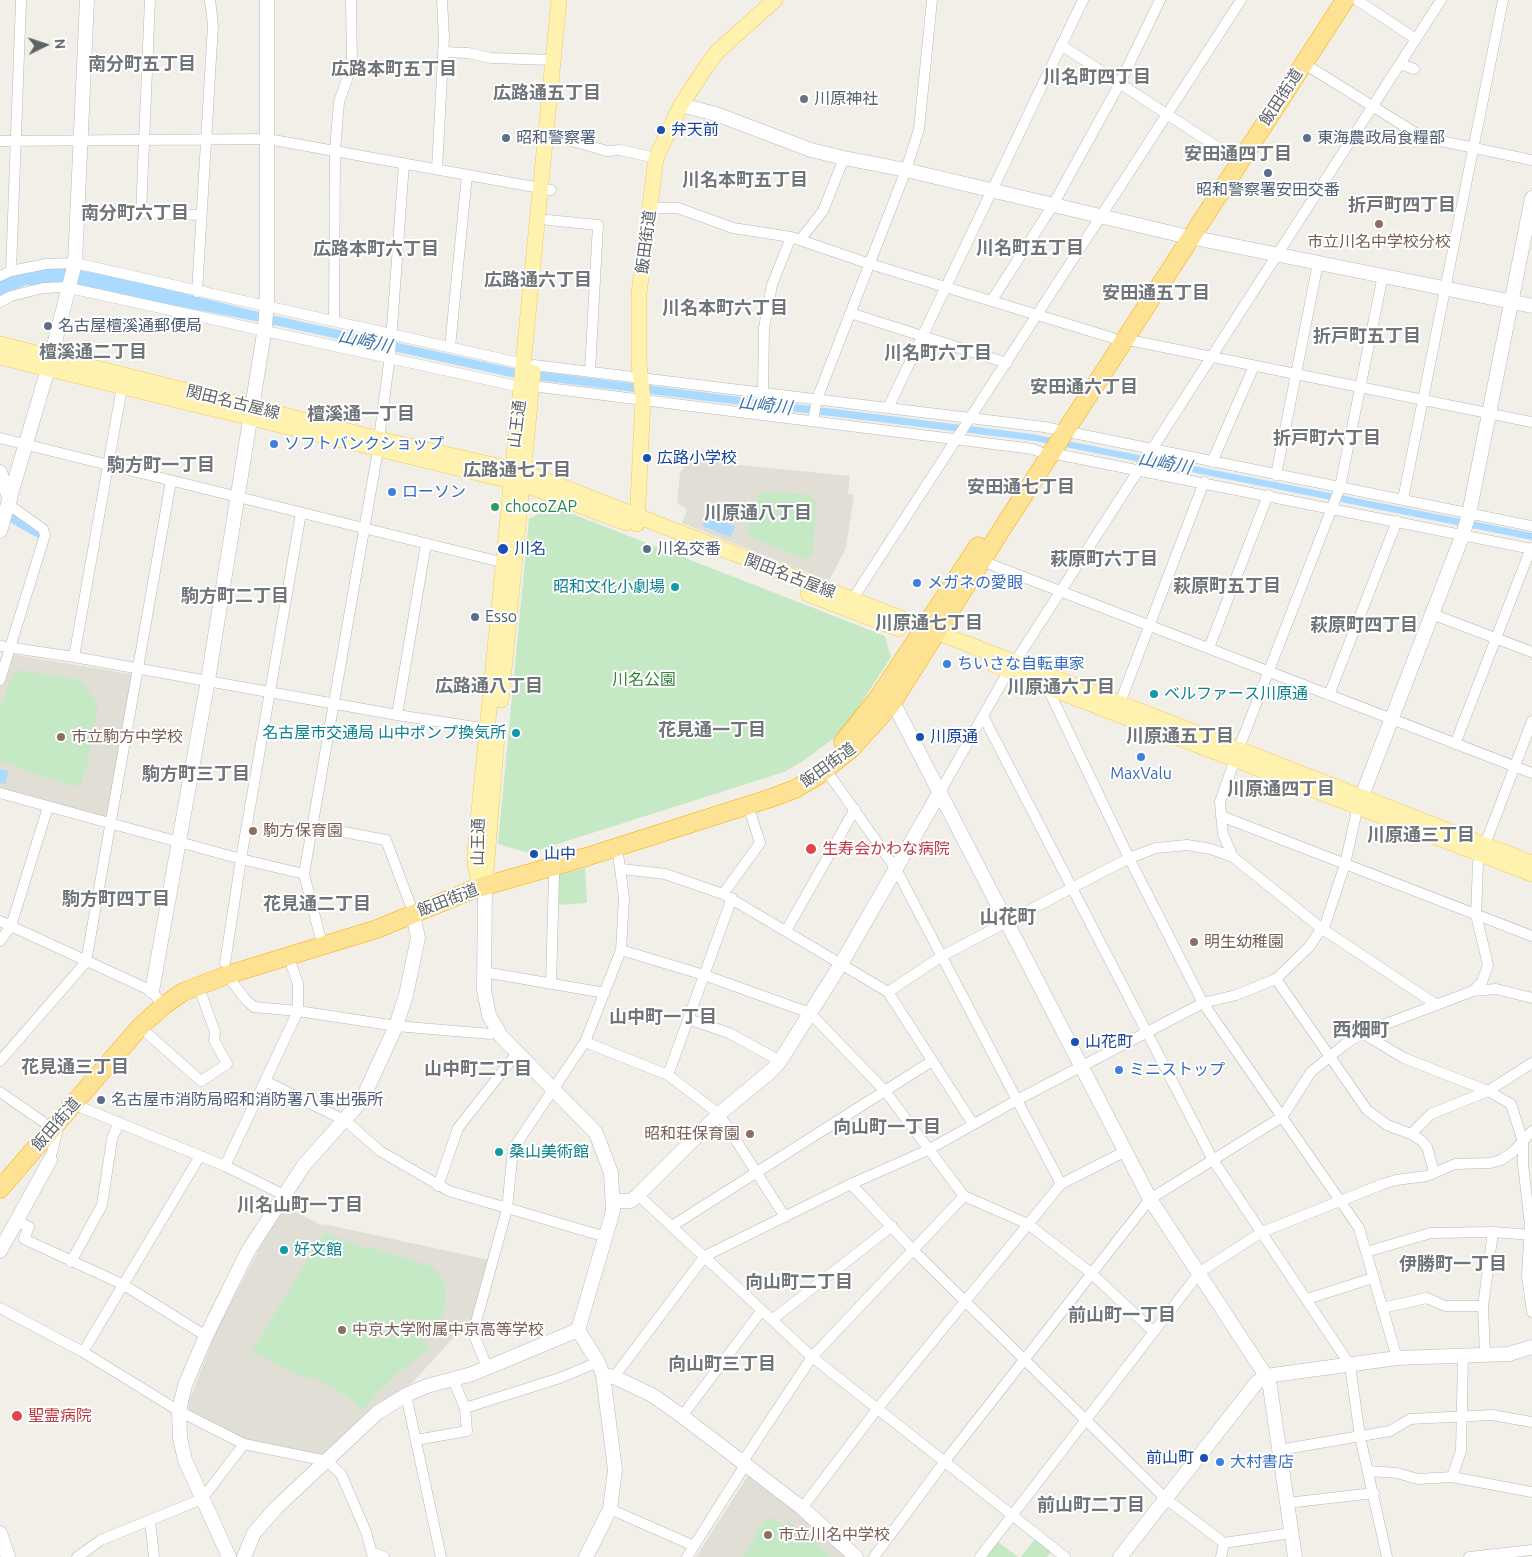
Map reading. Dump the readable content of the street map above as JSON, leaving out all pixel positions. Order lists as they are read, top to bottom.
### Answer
{
  "streets": {
    "highway": ["飯田街道"],
    "main road": ["関田名古屋線", "山王通"]
  },
  "crossings": [
    ["飯田街道", "関田名古屋線"],
    ["飯田街道", "山王通"],
    ["関田名古屋線", "山王通"]
  ],
  "districts": [
    "南分町五丁目",
    "広路本町五丁目",
    "川名町四丁目",
    "広路通五丁目",
    "安田通四丁目",
    "川名本町五丁目",
    "折戸町四丁目",
    "南分町六丁目",
    "川名町五丁目",
    "広路本町六丁目",
    "広路通六丁目",
    "安田通五丁目",
    "川名本町六丁目",
    "折戸町五丁目",
    "檀溪通二丁目",
    "川名町六丁目",
    "安田通六丁目",
    "檀溪通一丁目",
    "折戸町六丁目",
    "駒方町一丁目",
    "広路通七丁目",
    "安田通七丁目",
    "川原通八丁目",
    "萩原町六丁目",
    "萩原町五丁目",
    "駒方町二丁目",
    "川原通七丁目",
    "萩原町四丁目",
    "広路通八丁目",
    "川原通六丁目",
    "花見通一丁目",
    "川原通五丁目",
    "駒方町三丁目",
    "川原通四丁目",
    "川原通三丁目",
    "駒方町四丁目",
    "花見通二丁目",
    "山花町",
    "山中町一丁目",
    "西畑町",
    "花見通三丁目",
    "山中町二丁目",
    "向山町一丁目",
    "川名山町一丁目",
    "伊勝町一丁目",
    "向山町二丁目",
    "前山町一丁目",
    "向山町三丁目",
    "前山町二丁目"
  ],
  "water": ["山崎川"],
  "parks": ["川名公園"],
  "places": [
    "川原神社",
    "弁天前",
    "昭和警察署",
    "東海農政局食糧部",
    "昭和警察署安田交番",
    "市立川名中学校分校",
    "名古屋檀溪通郵便局",
    "ソフトバンクショップ",
    "広路小学校",
    "ローソン",
    "chocoZAP",
    "川名",
    "川名交番",
    "メガネの愛眼",
    "昭和文化小劇場",
    "Esso",
    "ちいさな自転車家",
    "ベルファース川原通",
    "名古屋市交通局 山中ポンプ換気所",
    "市立駒方中学校",
    "川原通",
    "MaxValu",
    "駒方保育園",
    "生寿会かわな病院",
    "山中",
    "明生幼稚園",
    "山花町",
    "ミニストップ",
    "名古屋市消防局昭和消防署八事出張所",
    "昭和荘保育園",
    "桑山美術館",
    "好文館",
    "中京大学附属中京高等学校",
    "聖霊病院",
    "前山町",
    "大村書店",
    "市立川名中学校"
  ],
  "north": "right"
}
